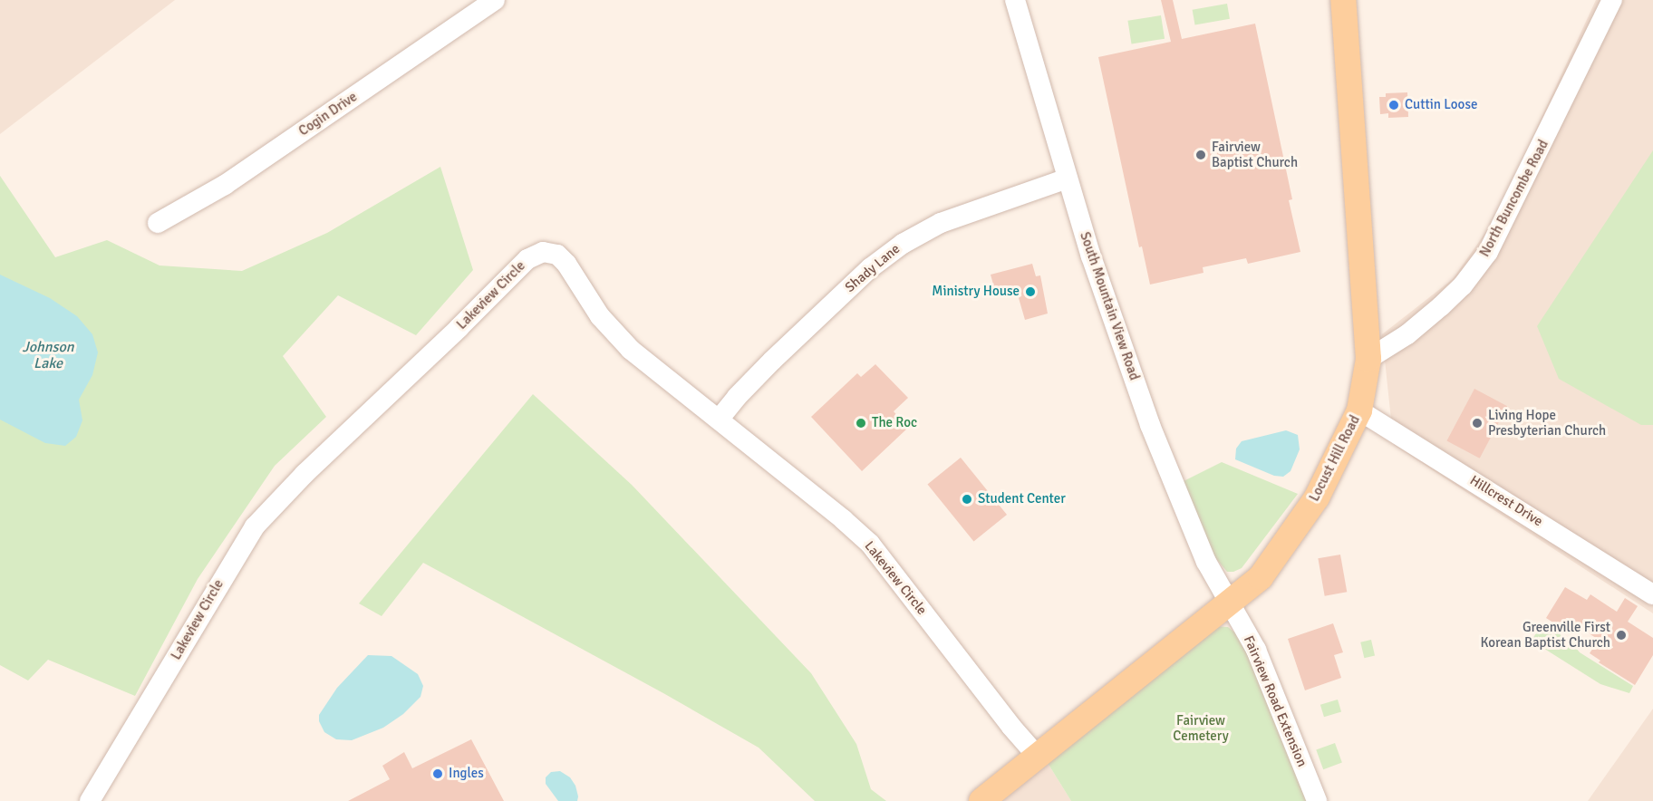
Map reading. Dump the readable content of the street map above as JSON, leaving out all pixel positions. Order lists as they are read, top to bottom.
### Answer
{
  "streets": {
    "main road": ["Locust Hill Road"],
    "street": [
      "Cogin Drive",
      "North Buncombe Road",
      "Shady Lane",
      "Lakeview Circle",
      "South Mountain View Road",
      "Hillcrest Drive",
      "Fairview Road Extension"
    ]
  },
  "crossings": [
    ["North Buncombe Road", "Locust Hill Road"],
    ["Shady Lane", "Lakeview Circle"],
    ["Shady Lane", "South Mountain View Road"],
    ["Lakeview Circle", "Locust Hill Road"],
    ["South Mountain View Road", "Locust Hill Road"],
    ["South Mountain View Road", "Fairview Road Extension"],
    ["Locust Hill Road", "Hillcrest Drive"],
    ["Locust Hill Road", "Fairview Road Extension"]
  ],
  "water": ["Johnson Lake"],
  "parks": ["Fairview Cemetery"],
  "places": [
    "Cuttin Loose",
    "Fairview Baptist Church",
    "Ministry House",
    "The Roc",
    "Living Hope Presbyterian Church",
    "Student Center",
    "Greenville First Korean Baptist Church",
    "Ingles"
  ]
}
